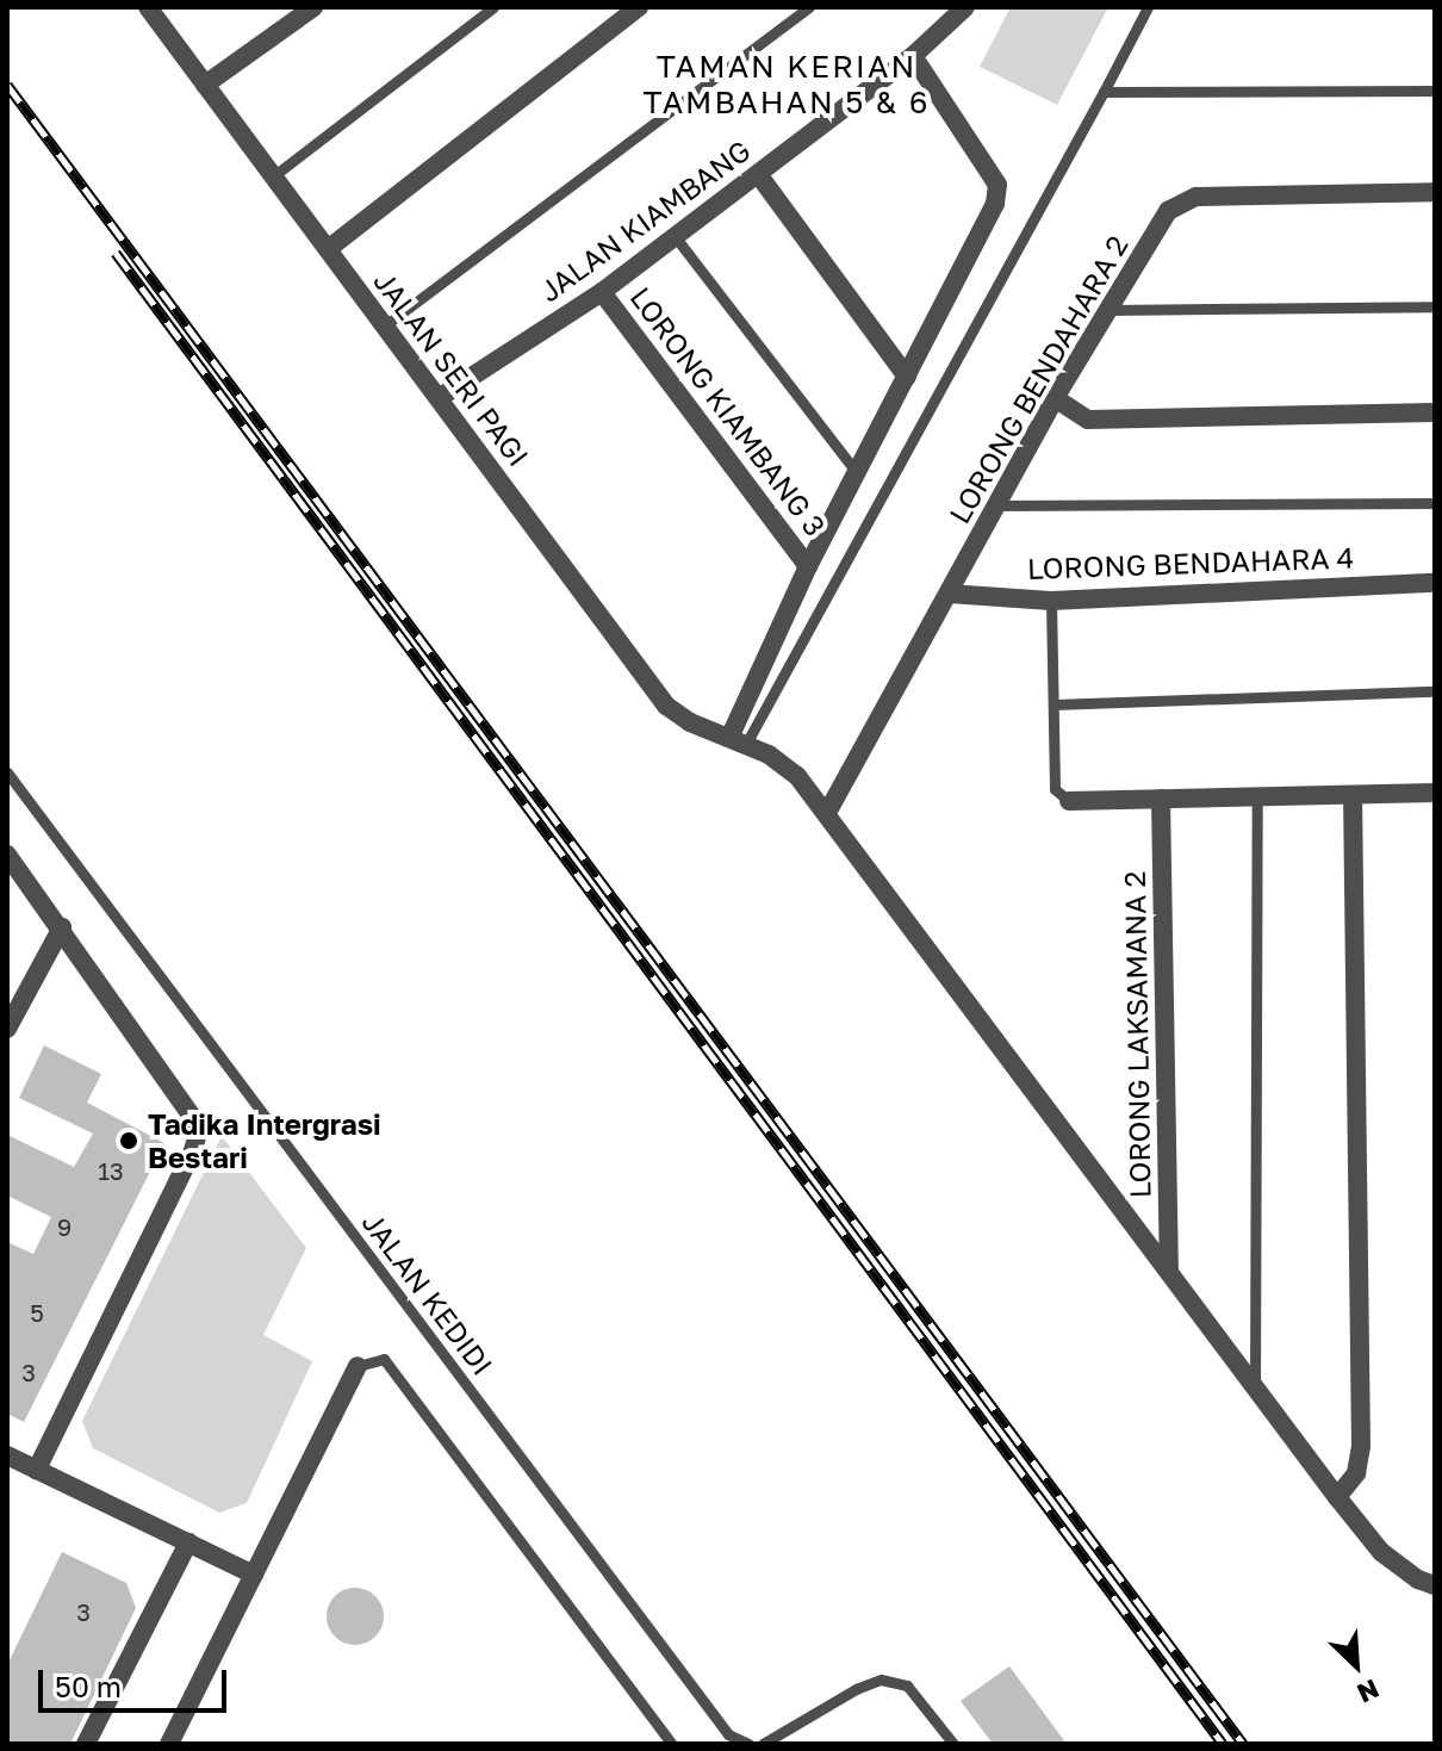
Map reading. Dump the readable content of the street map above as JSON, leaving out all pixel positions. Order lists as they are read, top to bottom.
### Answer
{
  "streets": {
    "street": [
      "JALAN KIAMBANG",
      "JALAN SERI PAGI",
      "LORONG BENDAHARA 2",
      "LORONG KIAMBANG 3",
      "LORONG BENDAHARA 4",
      "LORONG LAKSAMANA 2"
    ],
    "lane": ["JALAN KEDIDI"]
  },
  "crossings": [
    ["JALAN KIAMBANG", "JALAN SERI PAGI"],
    ["JALAN KIAMBANG", "LORONG KIAMBANG 3"],
    ["JALAN SERI PAGI", "LORONG BENDAHARA 2"],
    ["JALAN SERI PAGI", "LORONG LAKSAMANA 2"],
    ["LORONG BENDAHARA 2", "LORONG BENDAHARA 4"]
  ],
  "districts": ["TAMAN KERIAN TAMBAHAN 5 & 6"],
  "places": ["Tadika Intergrasi Bestari"],
  "house_numbers": [
    "13",
    "9",
    "5",
    "3",
    "3"
  ],
  "scale_bar": "50 m",
  "north": "bottom right"
}
